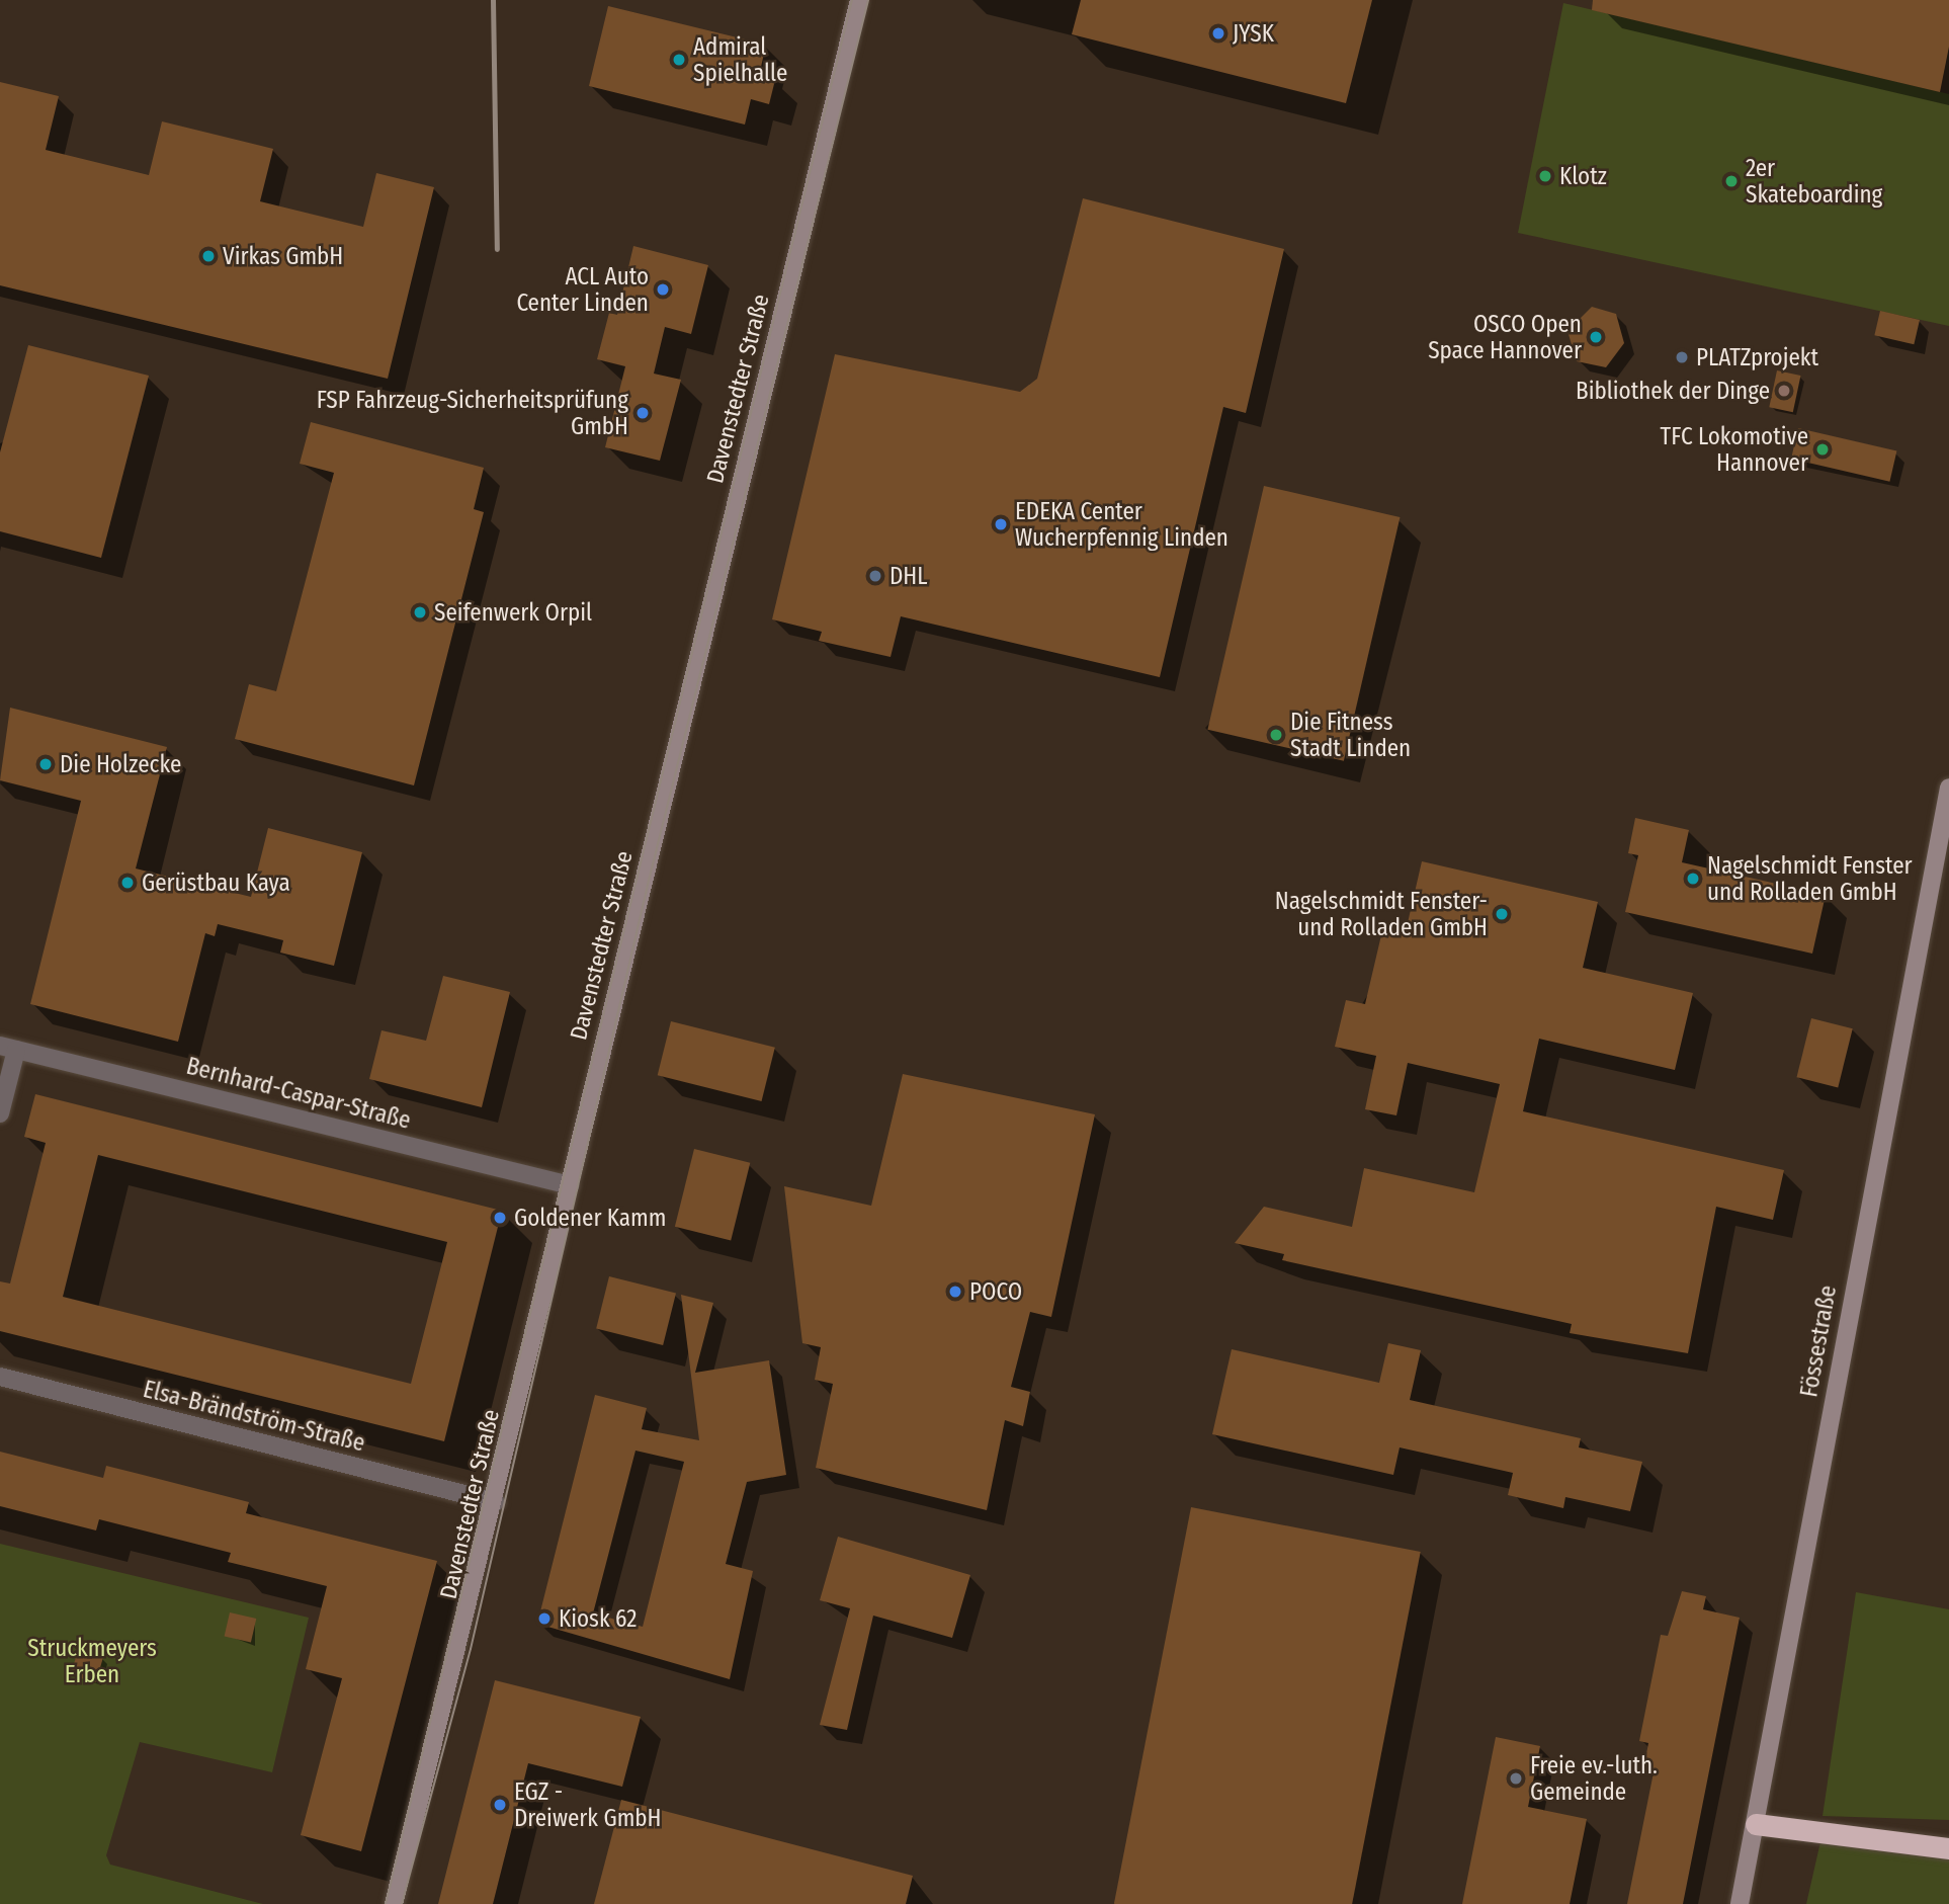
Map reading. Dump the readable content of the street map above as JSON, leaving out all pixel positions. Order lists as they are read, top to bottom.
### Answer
{
  "streets": {
    "street": [
      "Davenstedter Straße",
      "Bernhard-Caspar-Straße",
      "Fössestraße",
      "Elsa-Brändström-Straße"
    ]
  },
  "crossings": [
    ["Davenstedter Straße", "Bernhard-Caspar-Straße"],
    ["Davenstedter Straße", "Elsa-Brändström-Straße"]
  ],
  "parks": ["Struckmeyers Erben"],
  "places": [
    "JYSK",
    "Admiral Spielhalle",
    "Klotz",
    "2er Skateboarding",
    "Virkas GmbH",
    "ACL Auto Center Linden",
    "OSCO Open Space Hannover",
    "PLATZprojekt",
    "Bibliothek der Dinge",
    "FSP Fahrzeug-Sicherheitsprüfung GmbH",
    "TFC Lokomotive Hannover",
    "EDEKA Center Wucherpfennig Linden",
    "DHL",
    "Seifenwerk Orpil",
    "Die Fitness Stadt Linden",
    "Die Holzecke",
    "Nagelschmidt Fenster und Rolladen GmbH",
    "Gerüstbau Kaya",
    "Nagelschmidt Fenster- und Rolladen GmbH",
    "Goldener Kamm",
    "POCO",
    "Kiosk 62",
    "Freie ev.-luth. Gemeinde",
    "EGZ - Dreiwerk GmbH"
  ]
}
